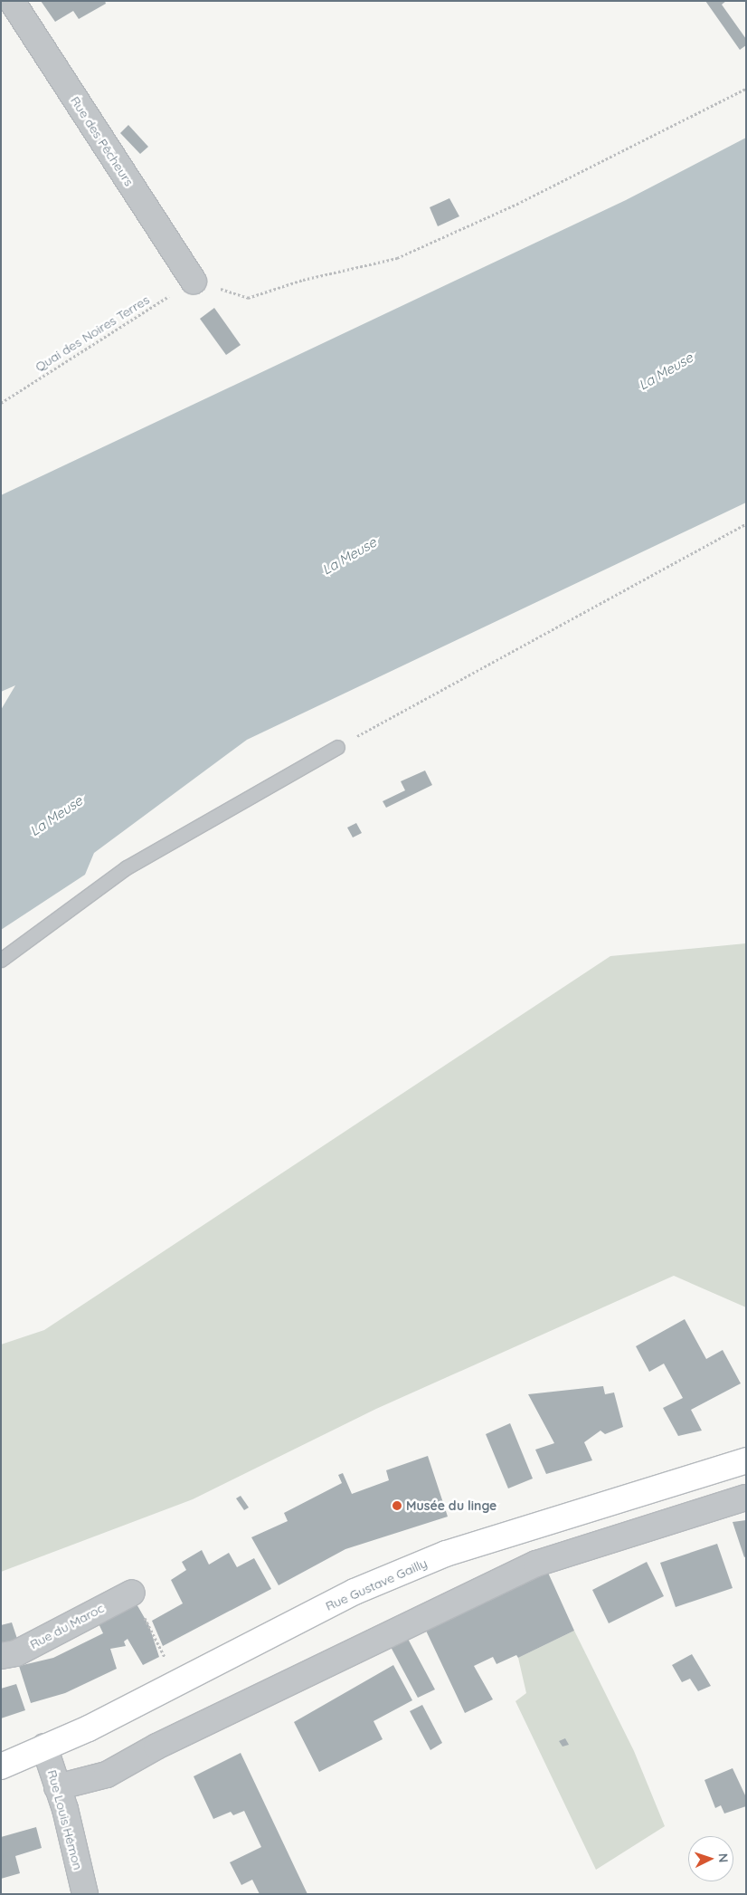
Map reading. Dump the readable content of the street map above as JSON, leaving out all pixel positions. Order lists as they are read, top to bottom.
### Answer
{
  "streets": {
    "street": [
      "Rue des Pêcheurs",
      "Rue Gustave Gailly",
      "Rue du Maroc",
      "Rue Louis Hémon"
    ],
    "path": ["Quai des Noires Terres"]
  },
  "crossings": [
    ["Rue des Pêcheurs", "Quai des Noires Terres"],
    ["Rue Gustave Gailly", "Rue Louis Hémon"]
  ],
  "water": ["La Meuse"],
  "places": ["Musée du linge"],
  "north": "right"
}
